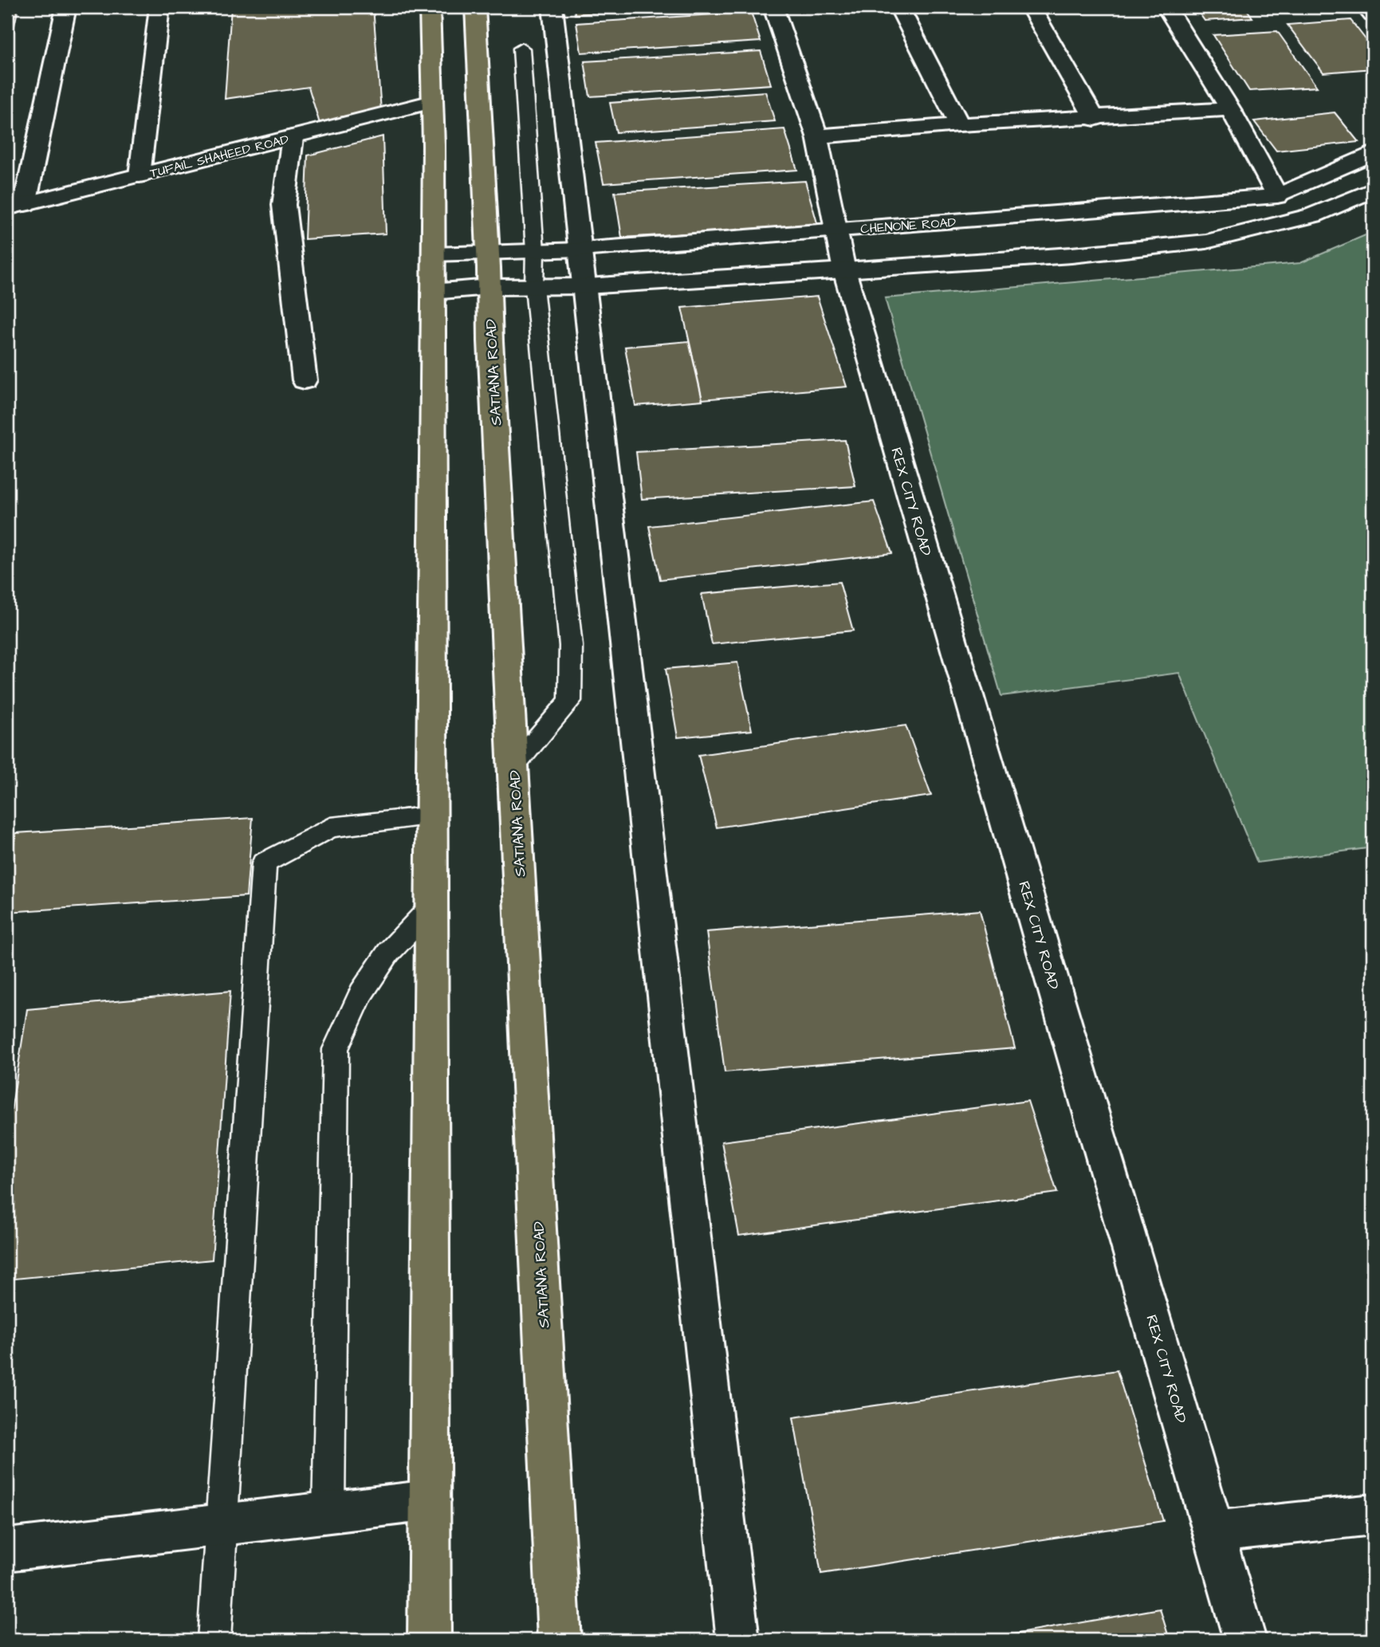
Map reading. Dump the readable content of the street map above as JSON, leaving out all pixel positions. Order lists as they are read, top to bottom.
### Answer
{
  "streets": {
    "main road": ["SATIANA ROAD"],
    "street": ["TUFAIL SHAHEED ROAD", "CHENONE ROAD", "REX CITY ROAD"]
  },
  "crossings": [
    ["CHENONE ROAD", "SATIANA ROAD"],
    ["CHENONE ROAD", "REX CITY ROAD"]
  ]
}
